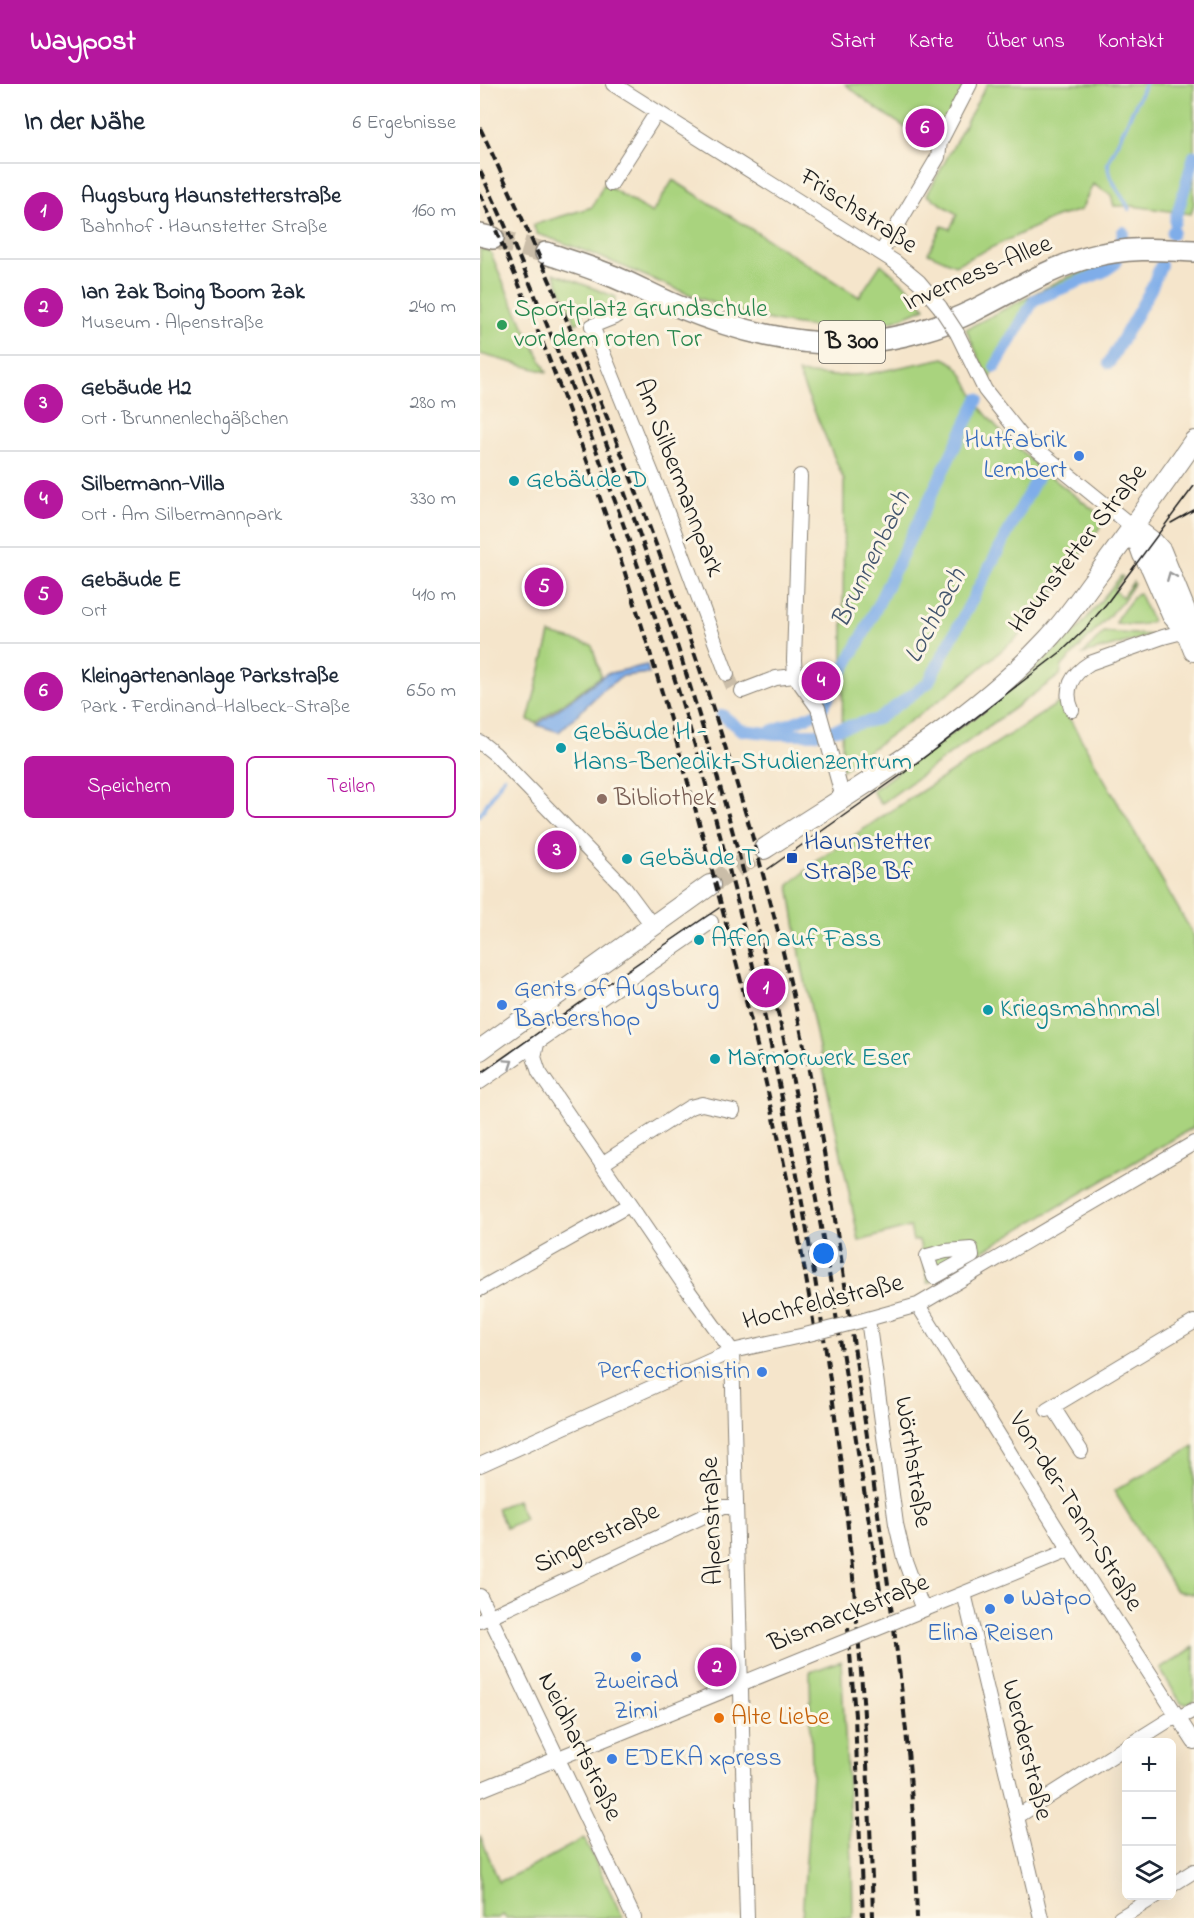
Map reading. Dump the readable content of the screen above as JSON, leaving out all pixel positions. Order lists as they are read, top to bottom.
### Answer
{
  "streets": {
    "main road": ["Inverness-Allee", "B 300", "Haunstetter Straße"],
    "street": [
      "Frischstraße",
      "Am Silbermannpark",
      "Hochfeldstraße",
      "Wörthstraße",
      "Von-der-Tann-Straße",
      "Alpenstraße",
      "Singerstraße",
      "Bismarckstraße",
      "Neidhartstraße",
      "Werderstraße"
    ]
  },
  "crossings": [
    ["Frischstraße", "Haunstetter Straße"],
    ["Hochfeldstraße", "Wörthstraße"],
    ["Hochfeldstraße", "Von-der-Tann-Straße"],
    ["Hochfeldstraße", "Alpenstraße"],
    ["Wörthstraße", "Bismarckstraße"],
    ["Von-der-Tann-Straße", "Bismarckstraße"],
    ["Alpenstraße", "Singerstraße"],
    ["Alpenstraße", "Bismarckstraße"],
    ["Singerstraße", "Neidhartstraße"],
    ["Bismarckstraße", "Neidhartstraße"],
    ["Bismarckstraße", "Werderstraße"]
  ],
  "water": ["Brunnenbach", "Lochbach"],
  "places": {
    "other": [
      "Sportplatz Grundschule vor dem roten Tor",
      "Hutfabrik Lembert",
      "Gebäude D",
      "Gebäude H - Hans-Benedikt-Studienzentrum",
      "Bibliothek",
      "Gebäude T",
      "Affen auf Fass",
      "Gents of Augsburg Barbershop",
      "Kriegsmahnmal",
      "Marmorwerk Eser",
      "Perfectionistin",
      "Watpo",
      "Elina Reisen",
      "Zweirad Zimi",
      "Alte Liebe",
      "EDEKA xpress"
    ],
    "transit": ["Haunstetter Straße Bf"]
  },
  "page": {
    "header": "Waypost",
    "nav": [
      "Start",
      "Karte",
      "Über uns",
      "Kontakt"
    ],
    "heading": ["In der Nähe", "6 Ergebnisse"],
    "pins": [
      "6",
      "5",
      "4",
      "3",
      "1",
      "2"
    ],
    "list": [
      {
        "mark": "1",
        "name": "Augsburg Haunstetterstraße",
        "note": "Bahnhof · Haunstetter Straße",
        "value": "160 m"
      },
      {
        "mark": "2",
        "name": "Ian Zak Boing Boom Zak",
        "note": "Museum · Alpenstraße",
        "value": "240 m"
      },
      {
        "mark": "3",
        "name": "Gebäude H2",
        "note": "Ort · Brunnenlechgäßchen",
        "value": "280 m"
      },
      {
        "mark": "4",
        "name": "Silbermann-Villa",
        "note": "Ort · Am Silbermannpark",
        "value": "330 m"
      },
      {
        "mark": "5",
        "name": "Gebäude E",
        "note": "Ort",
        "value": "410 m"
      },
      {
        "mark": "6",
        "name": "Kleingartenanlage Parkstraße",
        "note": "Park · Ferdinand-Halbeck-Straße",
        "value": "650 m"
      }
    ],
    "buttons": ["Speichern", "Teilen"],
    "map_buttons": ["+", "−"]
  }
}
